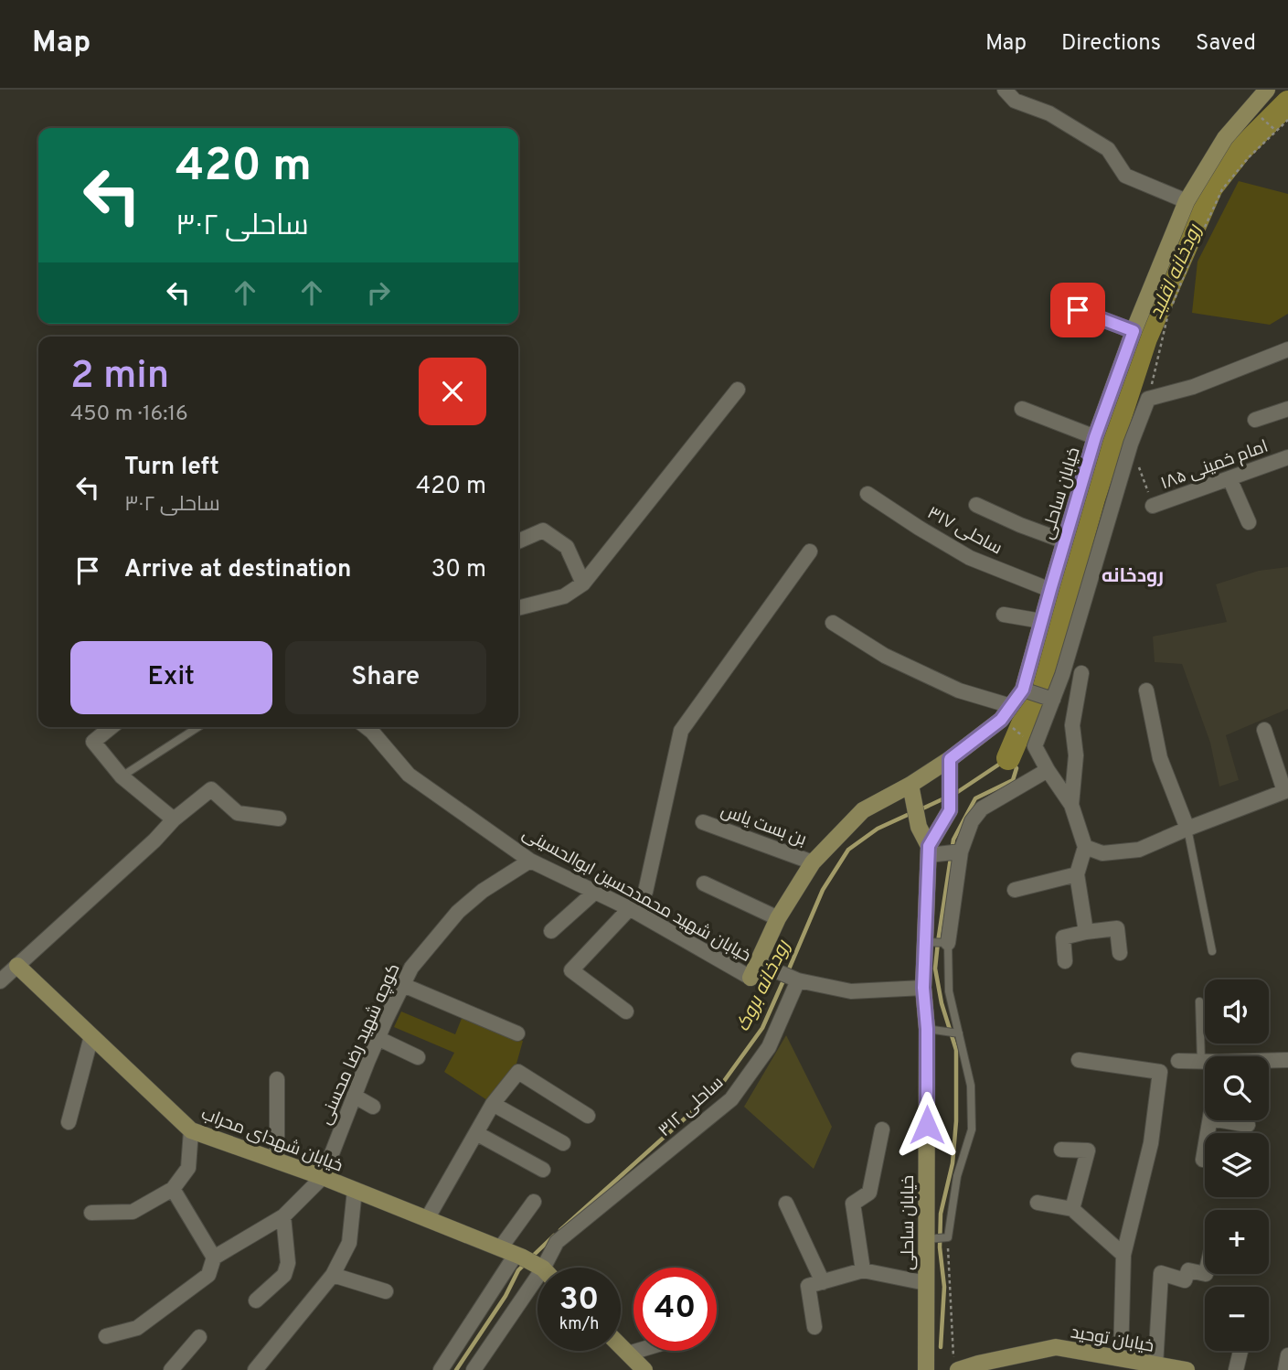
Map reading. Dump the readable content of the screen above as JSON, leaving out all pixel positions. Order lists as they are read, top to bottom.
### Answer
{
  "streets": {
    "street": [
      "امام خمینی ۱۸۵",
      "خیابان ساحلی",
      "ساحلی ۳۱۷",
      "بن بست یاس",
      "خیابان شهید محمدحسین ابوالحسینی",
      "کوچه شهید رضا محسنی",
      "ساحلی ۳۱۲",
      "خیابان شهدای محراب",
      "خیابان توحید"
    ]
  },
  "crossings": [
    ["خیابان ساحلی", "ساحلی ۳۱۷"],
    ["خیابان ساحلی", "بن بست یاس"],
    ["خیابان ساحلی", "خیابان شهید محمدحسین ابوالحسینی"],
    ["خیابان شهید محمدحسین ابوالحسینی", "کوچه شهید رضا محسنی"],
    ["خیابان شهید محمدحسین ابوالحسینی", "ساحلی ۳۱۲"],
    ["کوچه شهید رضا محسنی", "خیابان شهدای محراب"],
    ["ساحلی ۳۱۲", "خیابان شهدای محراب"]
  ],
  "districts": ["رودخانه"],
  "water": ["رودخانه اقلید", "رودخانه بروک"],
  "page": {
    "header": "Map",
    "nav": ["Map", "Directions", "Saved"],
    "turn": ["420 m", "ساحلی ۳۰۲"],
    "heading": ["2 min", "450 m · 16:16"],
    "list": [
      {
        "name": "Turn left",
        "note": "ساحلی ۳۰۲",
        "value": "420 m"
      },
      {
        "name": "Arrive at destination",
        "value": "30 m"
      }
    ],
    "buttons": ["Exit", "Share"],
    "map_buttons": ["+", "−"],
    "speed": "30 km/h",
    "limit": "40"
  }
}
